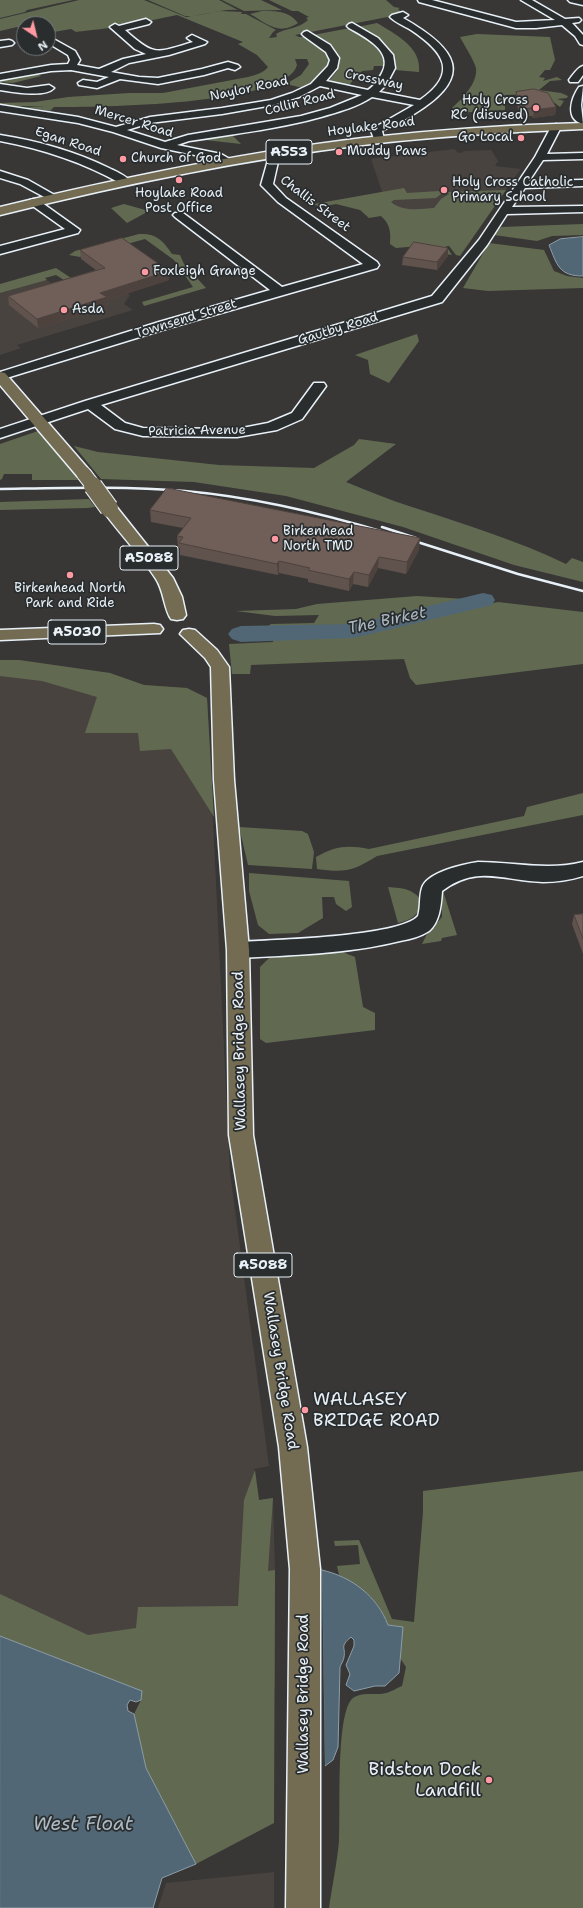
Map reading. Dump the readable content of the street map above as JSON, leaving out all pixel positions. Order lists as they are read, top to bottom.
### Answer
{
  "streets": {
    "main road": [
      "Hoylake Road",
      "A553",
      "A5088",
      "A5030",
      "Wallasey Bridge Road"
    ],
    "street": [
      "Crossway",
      "Naylor Road",
      "Collin Road",
      "Mercer Road",
      "Egan Road",
      "Challis Street",
      "Townsend Street",
      "Gautby Road",
      "Patricia Avenue"
    ]
  },
  "crossings": [
    ["Crossway", "Naylor Road"],
    ["Crossway", "Collin Road"],
    ["Naylor Road", "Mercer Road"],
    ["Collin Road", "Mercer Road"],
    ["Mercer Road", "Hoylake Road"],
    ["Hoylake Road", "Egan Road"],
    ["Hoylake Road", "Challis Street"],
    ["Hoylake Road", "Gautby Road"],
    ["Challis Street", "Townsend Street"],
    ["Townsend Street", "A5088"],
    ["Gautby Road", "Patricia Avenue"],
    ["Gautby Road", "A5088"],
    ["A5088", "A5030"],
    ["A5088", "Wallasey Bridge Road"],
    ["A5030", "Wallasey Bridge Road"]
  ],
  "water": ["The Birket", "West Float"],
  "places": [
    "Holy Cross RC (disused)",
    "Go Local",
    "Muddy Paws",
    "Church of God",
    "Hoylake Road Post Office",
    "Holy Cross Catholic Primary School",
    "Foxleigh Grange",
    "Asda",
    "Birkenhead North TMD",
    "Birkenhead North Park and Ride",
    "WALLASEY BRIDGE ROAD",
    "Bidston Dock Landfill"
  ],
  "north": "bottom right"
}
